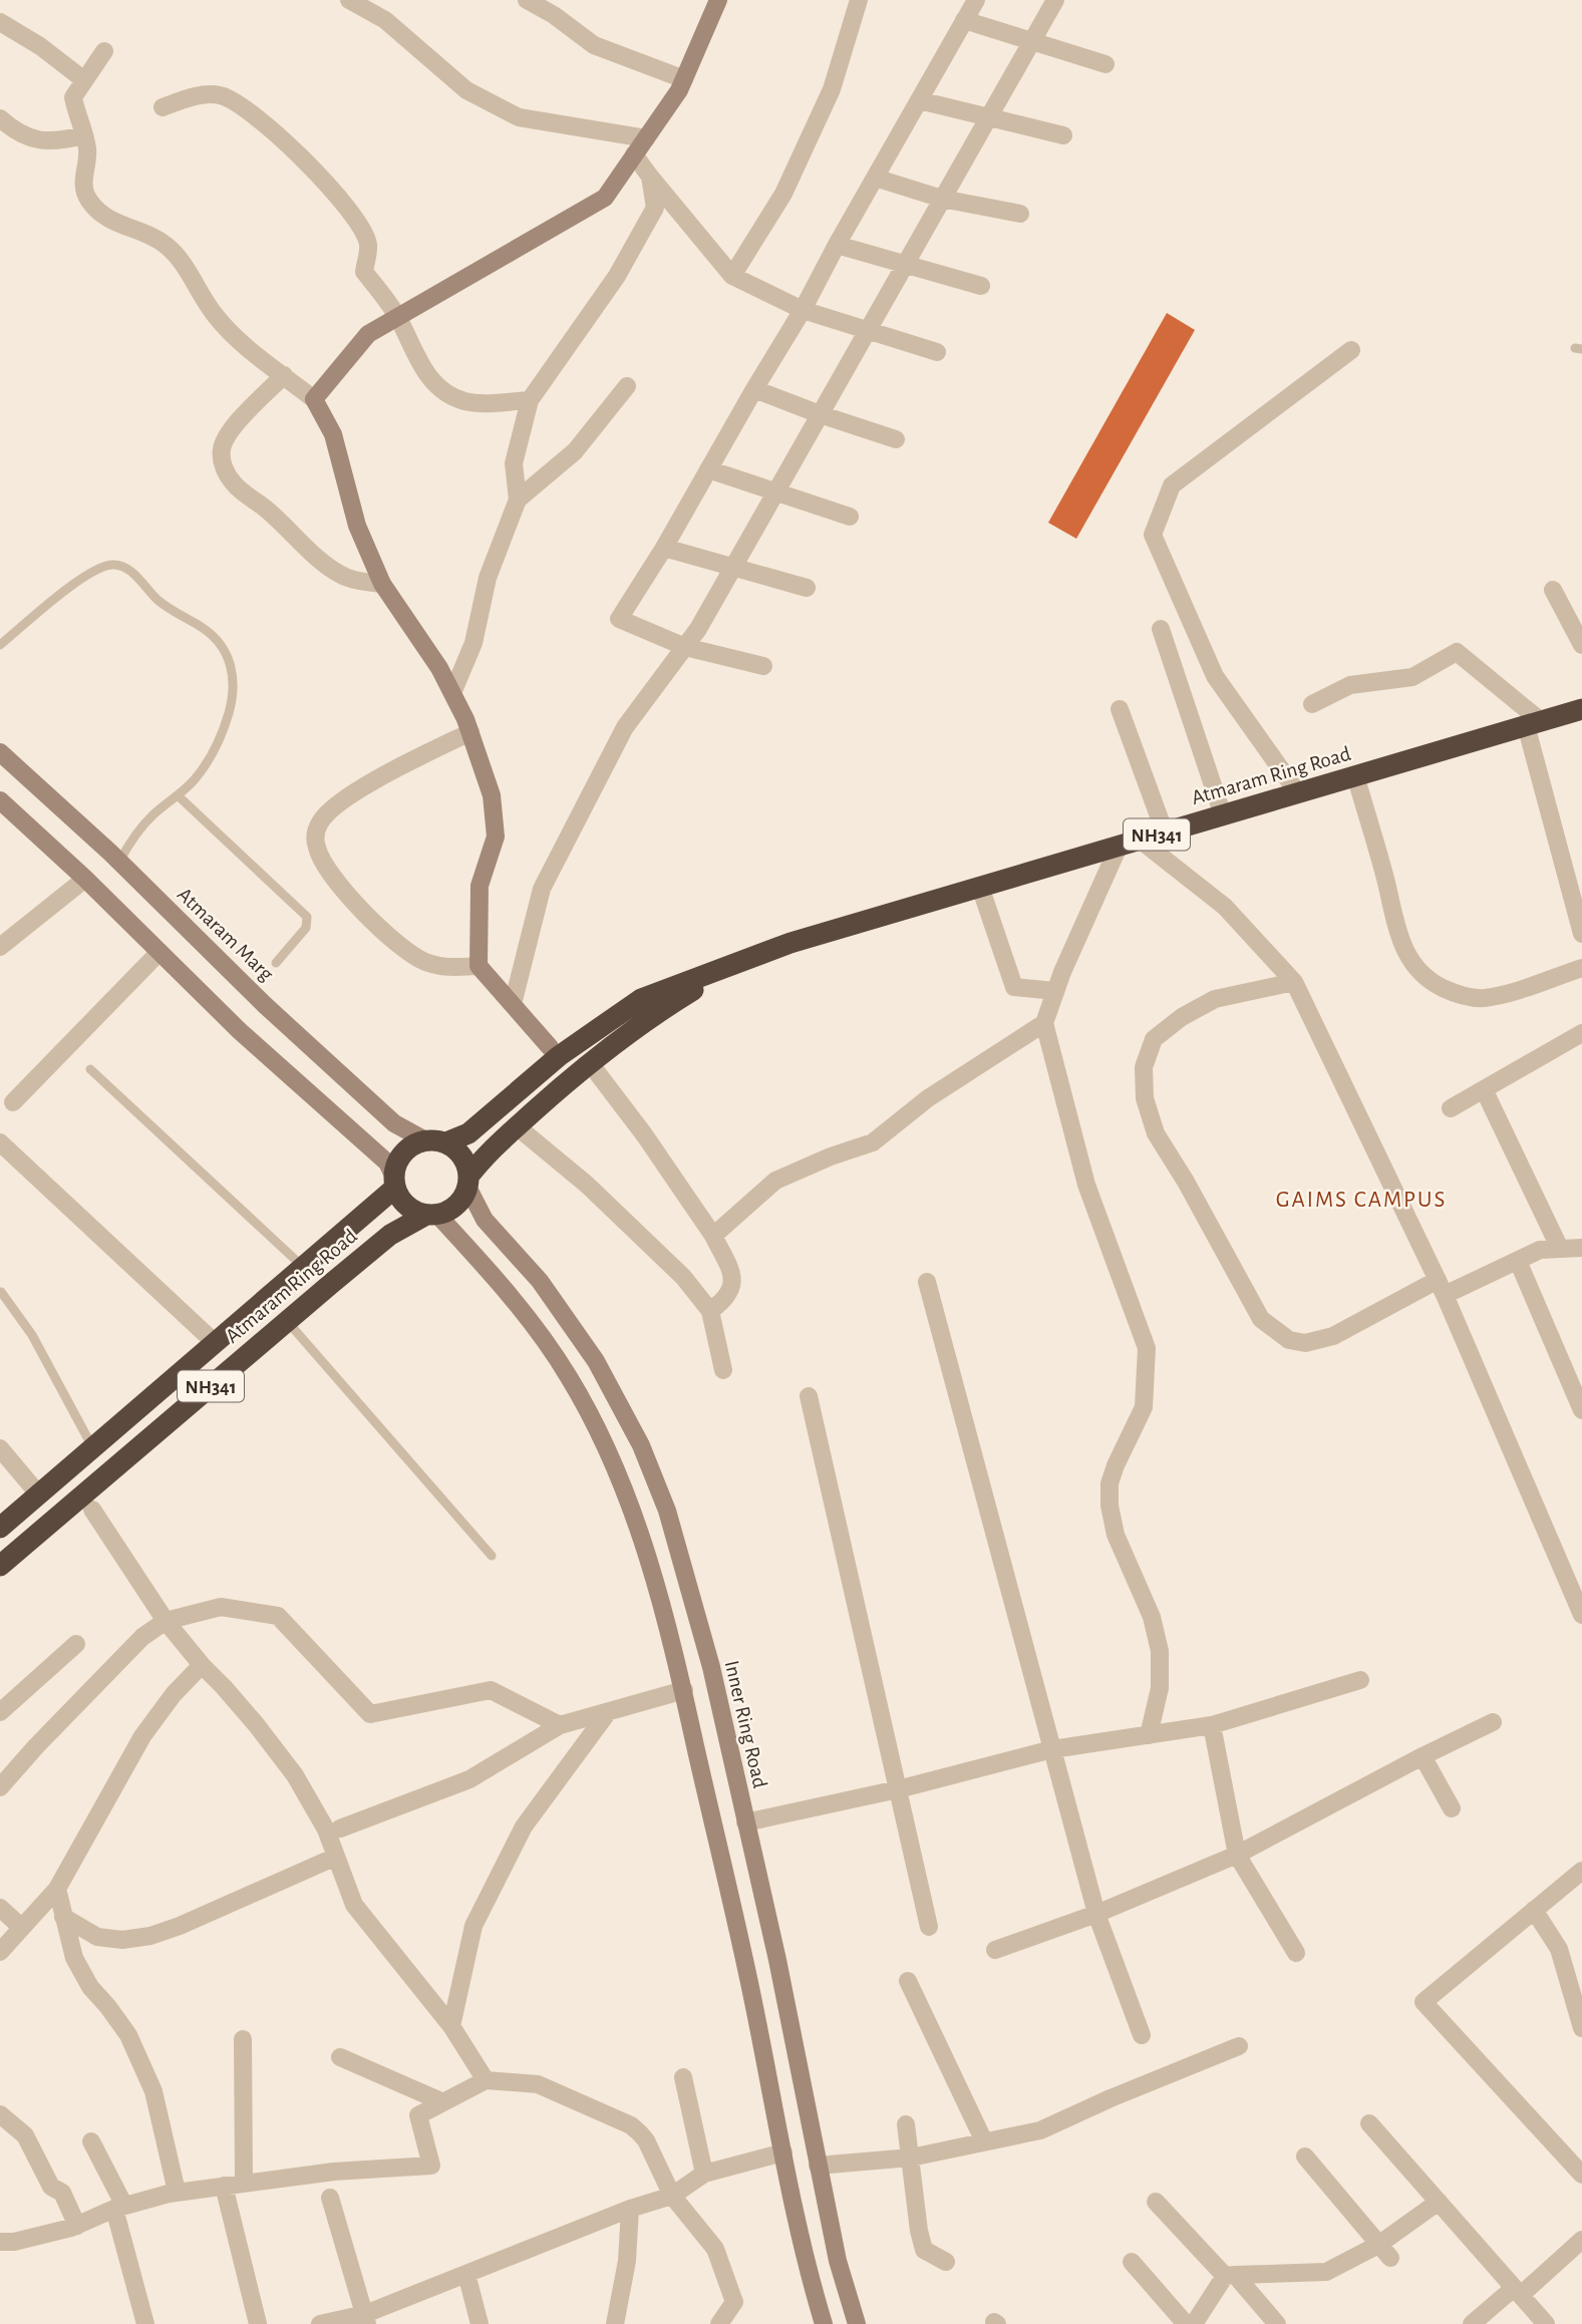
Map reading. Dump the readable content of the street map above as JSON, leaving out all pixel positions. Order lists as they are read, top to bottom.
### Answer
{
  "streets": {
    "highway": ["Atmaram Ring Road", "NH341"],
    "main road": ["Atmaram Marg", "Inner Ring Road"]
  },
  "crossings": [
    ["Atmaram Ring Road", "NH341"],
    ["Atmaram Ring Road", "Atmaram Marg"],
    ["Atmaram Ring Road", "Inner Ring Road"],
    ["NH341", "Atmaram Marg"],
    ["NH341", "Inner Ring Road"],
    ["Atmaram Marg", "Inner Ring Road"]
  ],
  "districts": ["GAIMS CAMPUS"]
}
